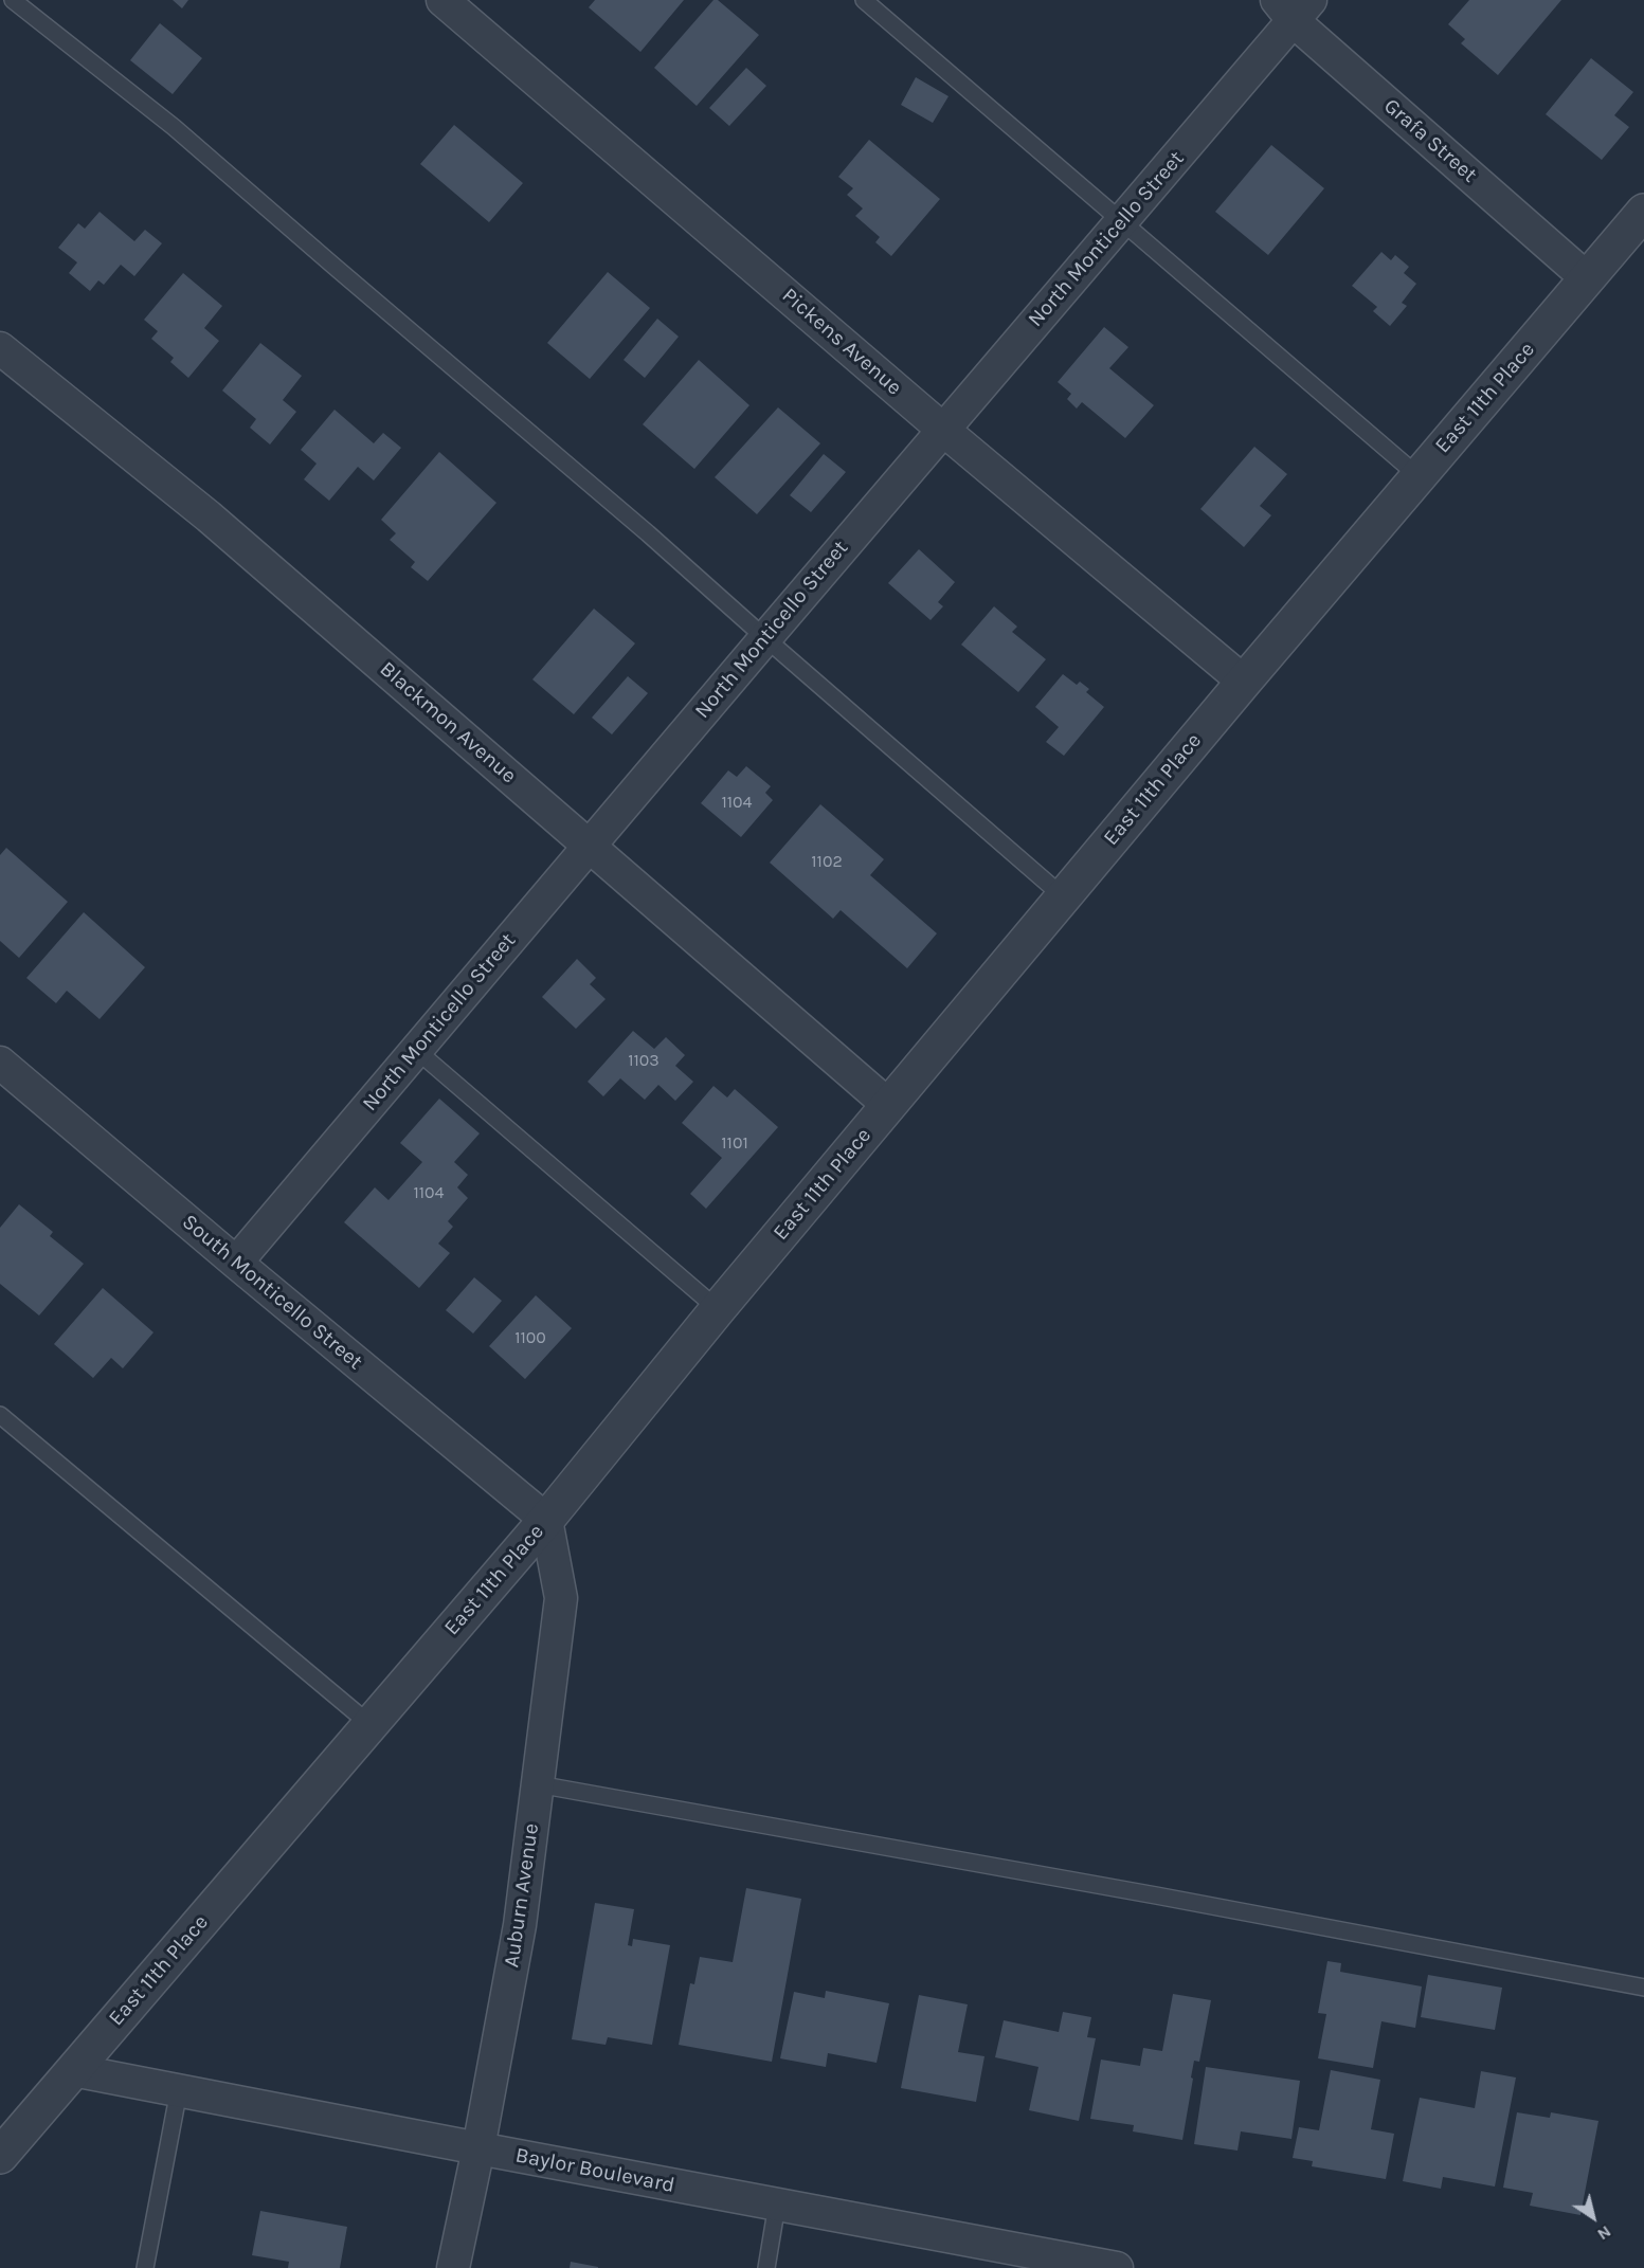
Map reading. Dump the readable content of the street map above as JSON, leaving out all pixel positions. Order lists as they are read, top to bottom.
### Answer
{
  "streets": {
    "street": [
      "Grafa Street",
      "North Monticello Street",
      "Pickens Avenue",
      "East 11th Place",
      "Blackmon Avenue",
      "South Monticello Street",
      "Auburn Avenue",
      "Baylor Boulevard"
    ]
  },
  "crossings": [
    ["Grafa Street", "North Monticello Street"],
    ["Grafa Street", "East 11th Place"],
    ["North Monticello Street", "Pickens Avenue"],
    ["North Monticello Street", "Blackmon Avenue"],
    ["North Monticello Street", "South Monticello Street"],
    ["Pickens Avenue", "East 11th Place"],
    ["East 11th Place", "Blackmon Avenue"],
    ["East 11th Place", "South Monticello Street"],
    ["East 11th Place", "Auburn Avenue"],
    ["East 11th Place", "Baylor Boulevard"],
    ["South Monticello Street", "Auburn Avenue"],
    ["Auburn Avenue", "Baylor Boulevard"]
  ],
  "house_numbers": [
    "1104",
    "1102",
    "1103",
    "1101",
    "1104",
    "1100"
  ],
  "north": "bottom right"
}
